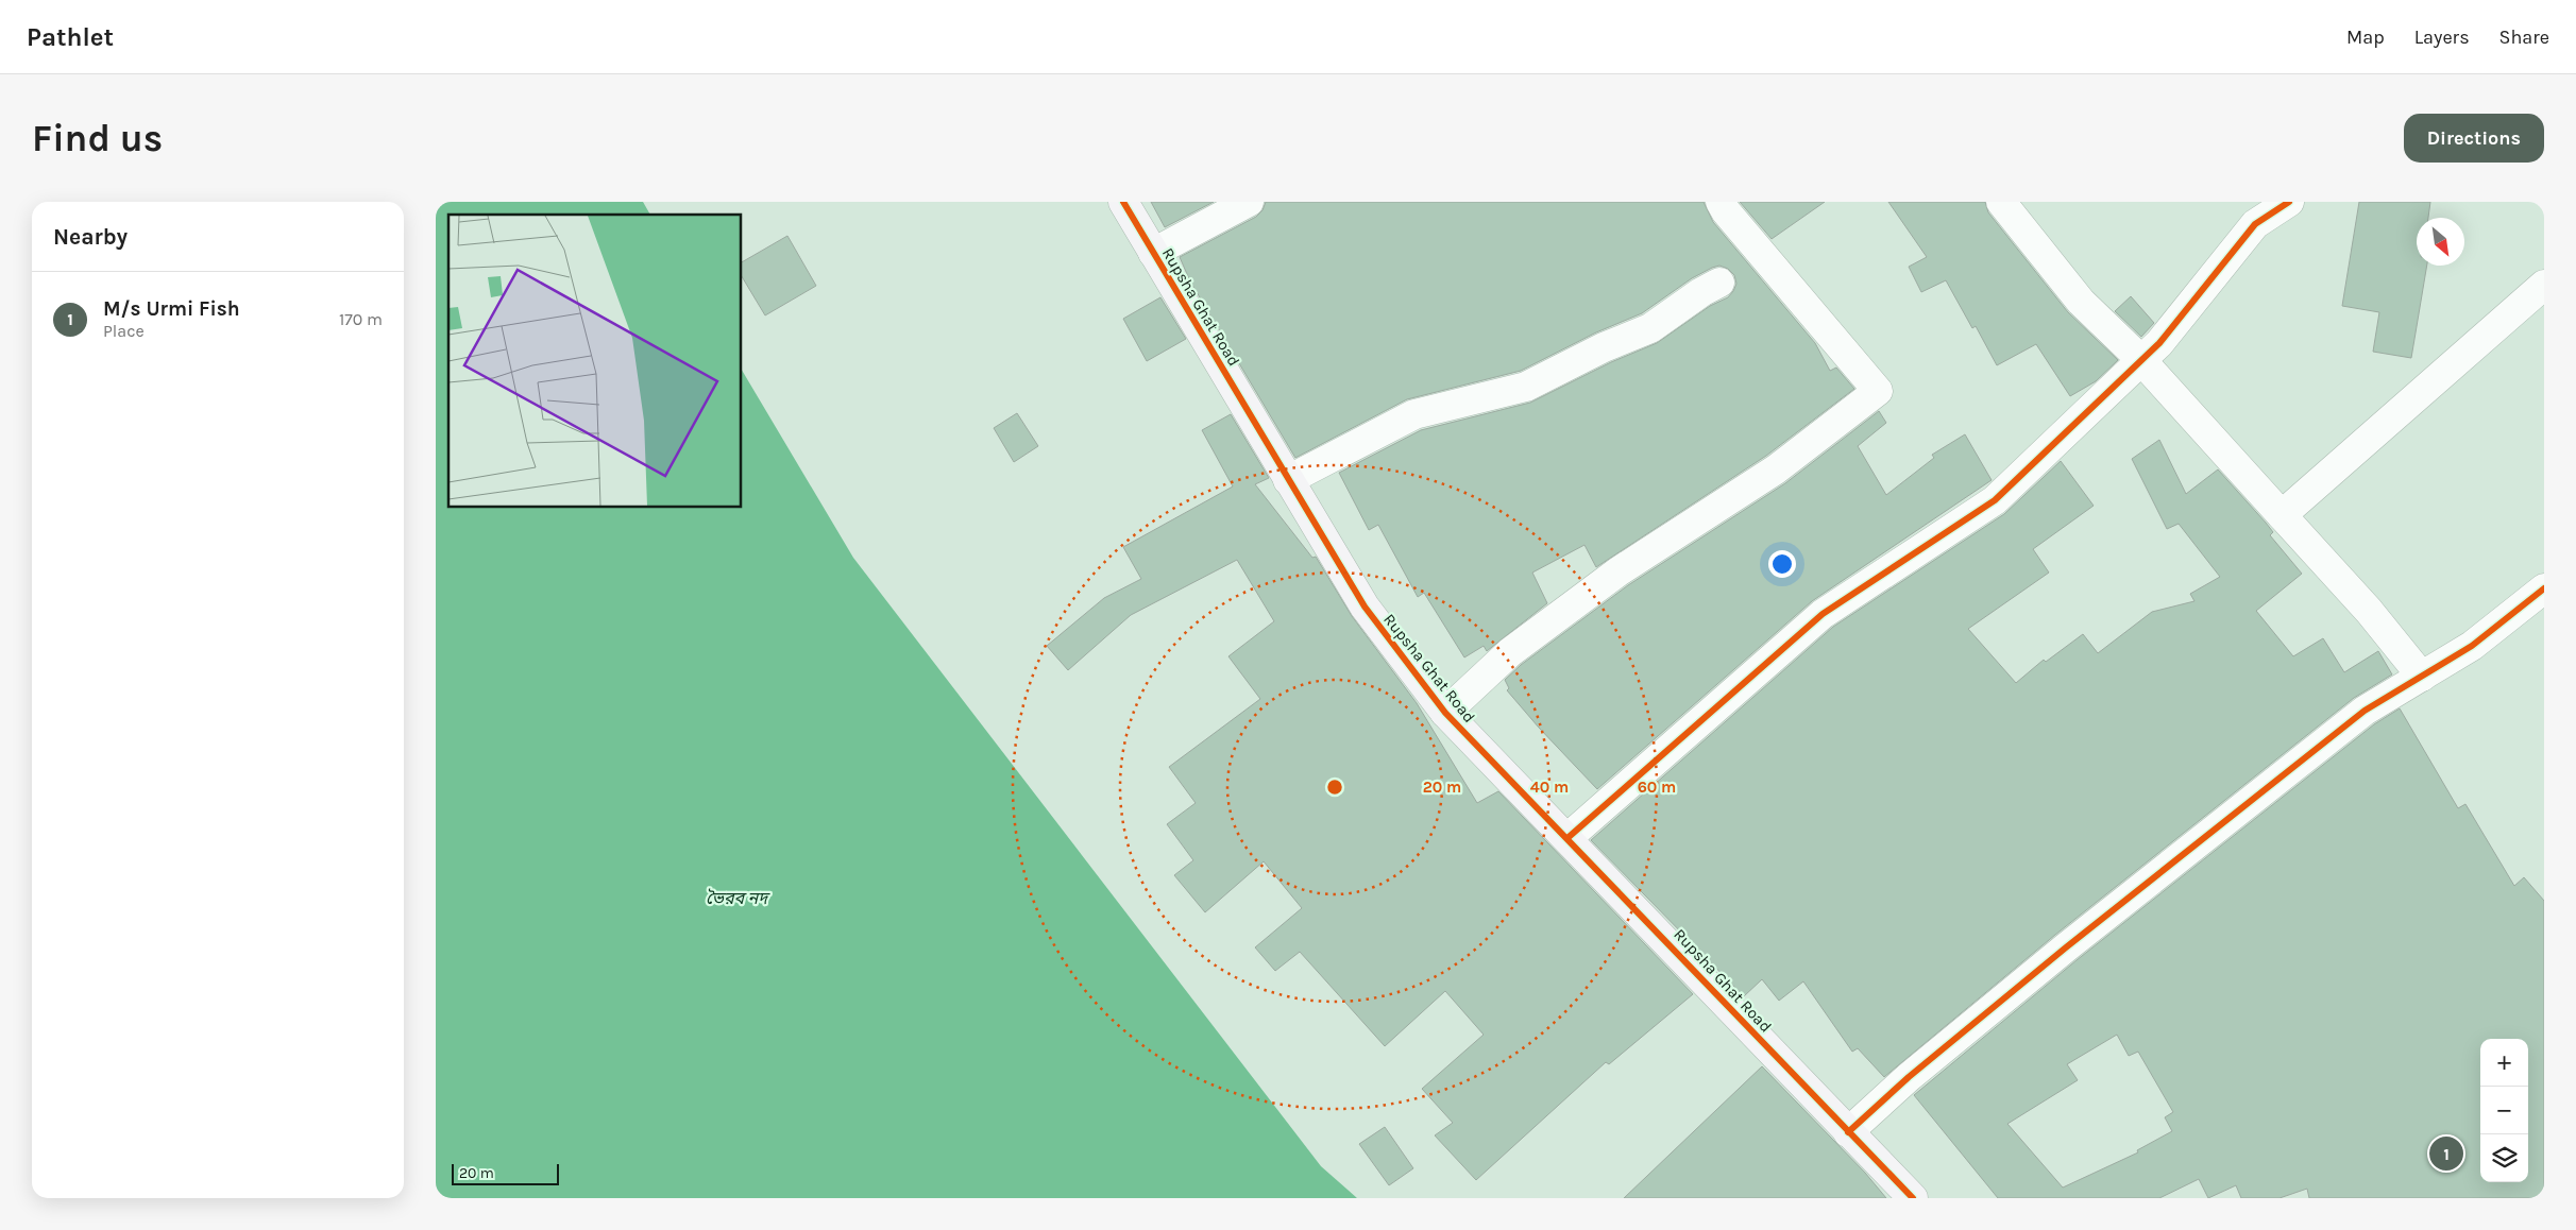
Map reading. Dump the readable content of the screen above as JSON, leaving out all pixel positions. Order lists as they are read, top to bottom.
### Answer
{
  "streets": {
    "street": ["Rupsha Ghat Road"]
  },
  "water": ["ভৈরব নদ"],
  "scale_bar": "20 m",
  "north": "bottom right",
  "page": {
    "header": "Pathlet",
    "nav": ["Map", "Layers", "Share"],
    "buttons": "Directions",
    "title": "Find us",
    "heading": "Nearby",
    "list": [
      {
        "mark": "1",
        "name": "M/s Urmi Fish",
        "note": "Place",
        "value": "170 m"
      }
    ],
    "map_buttons": ["+", "−"],
    "pins": "1",
    "scale": "20 m"
  },
  "rings": ["20 m", "40 m", "60 m"]
}
